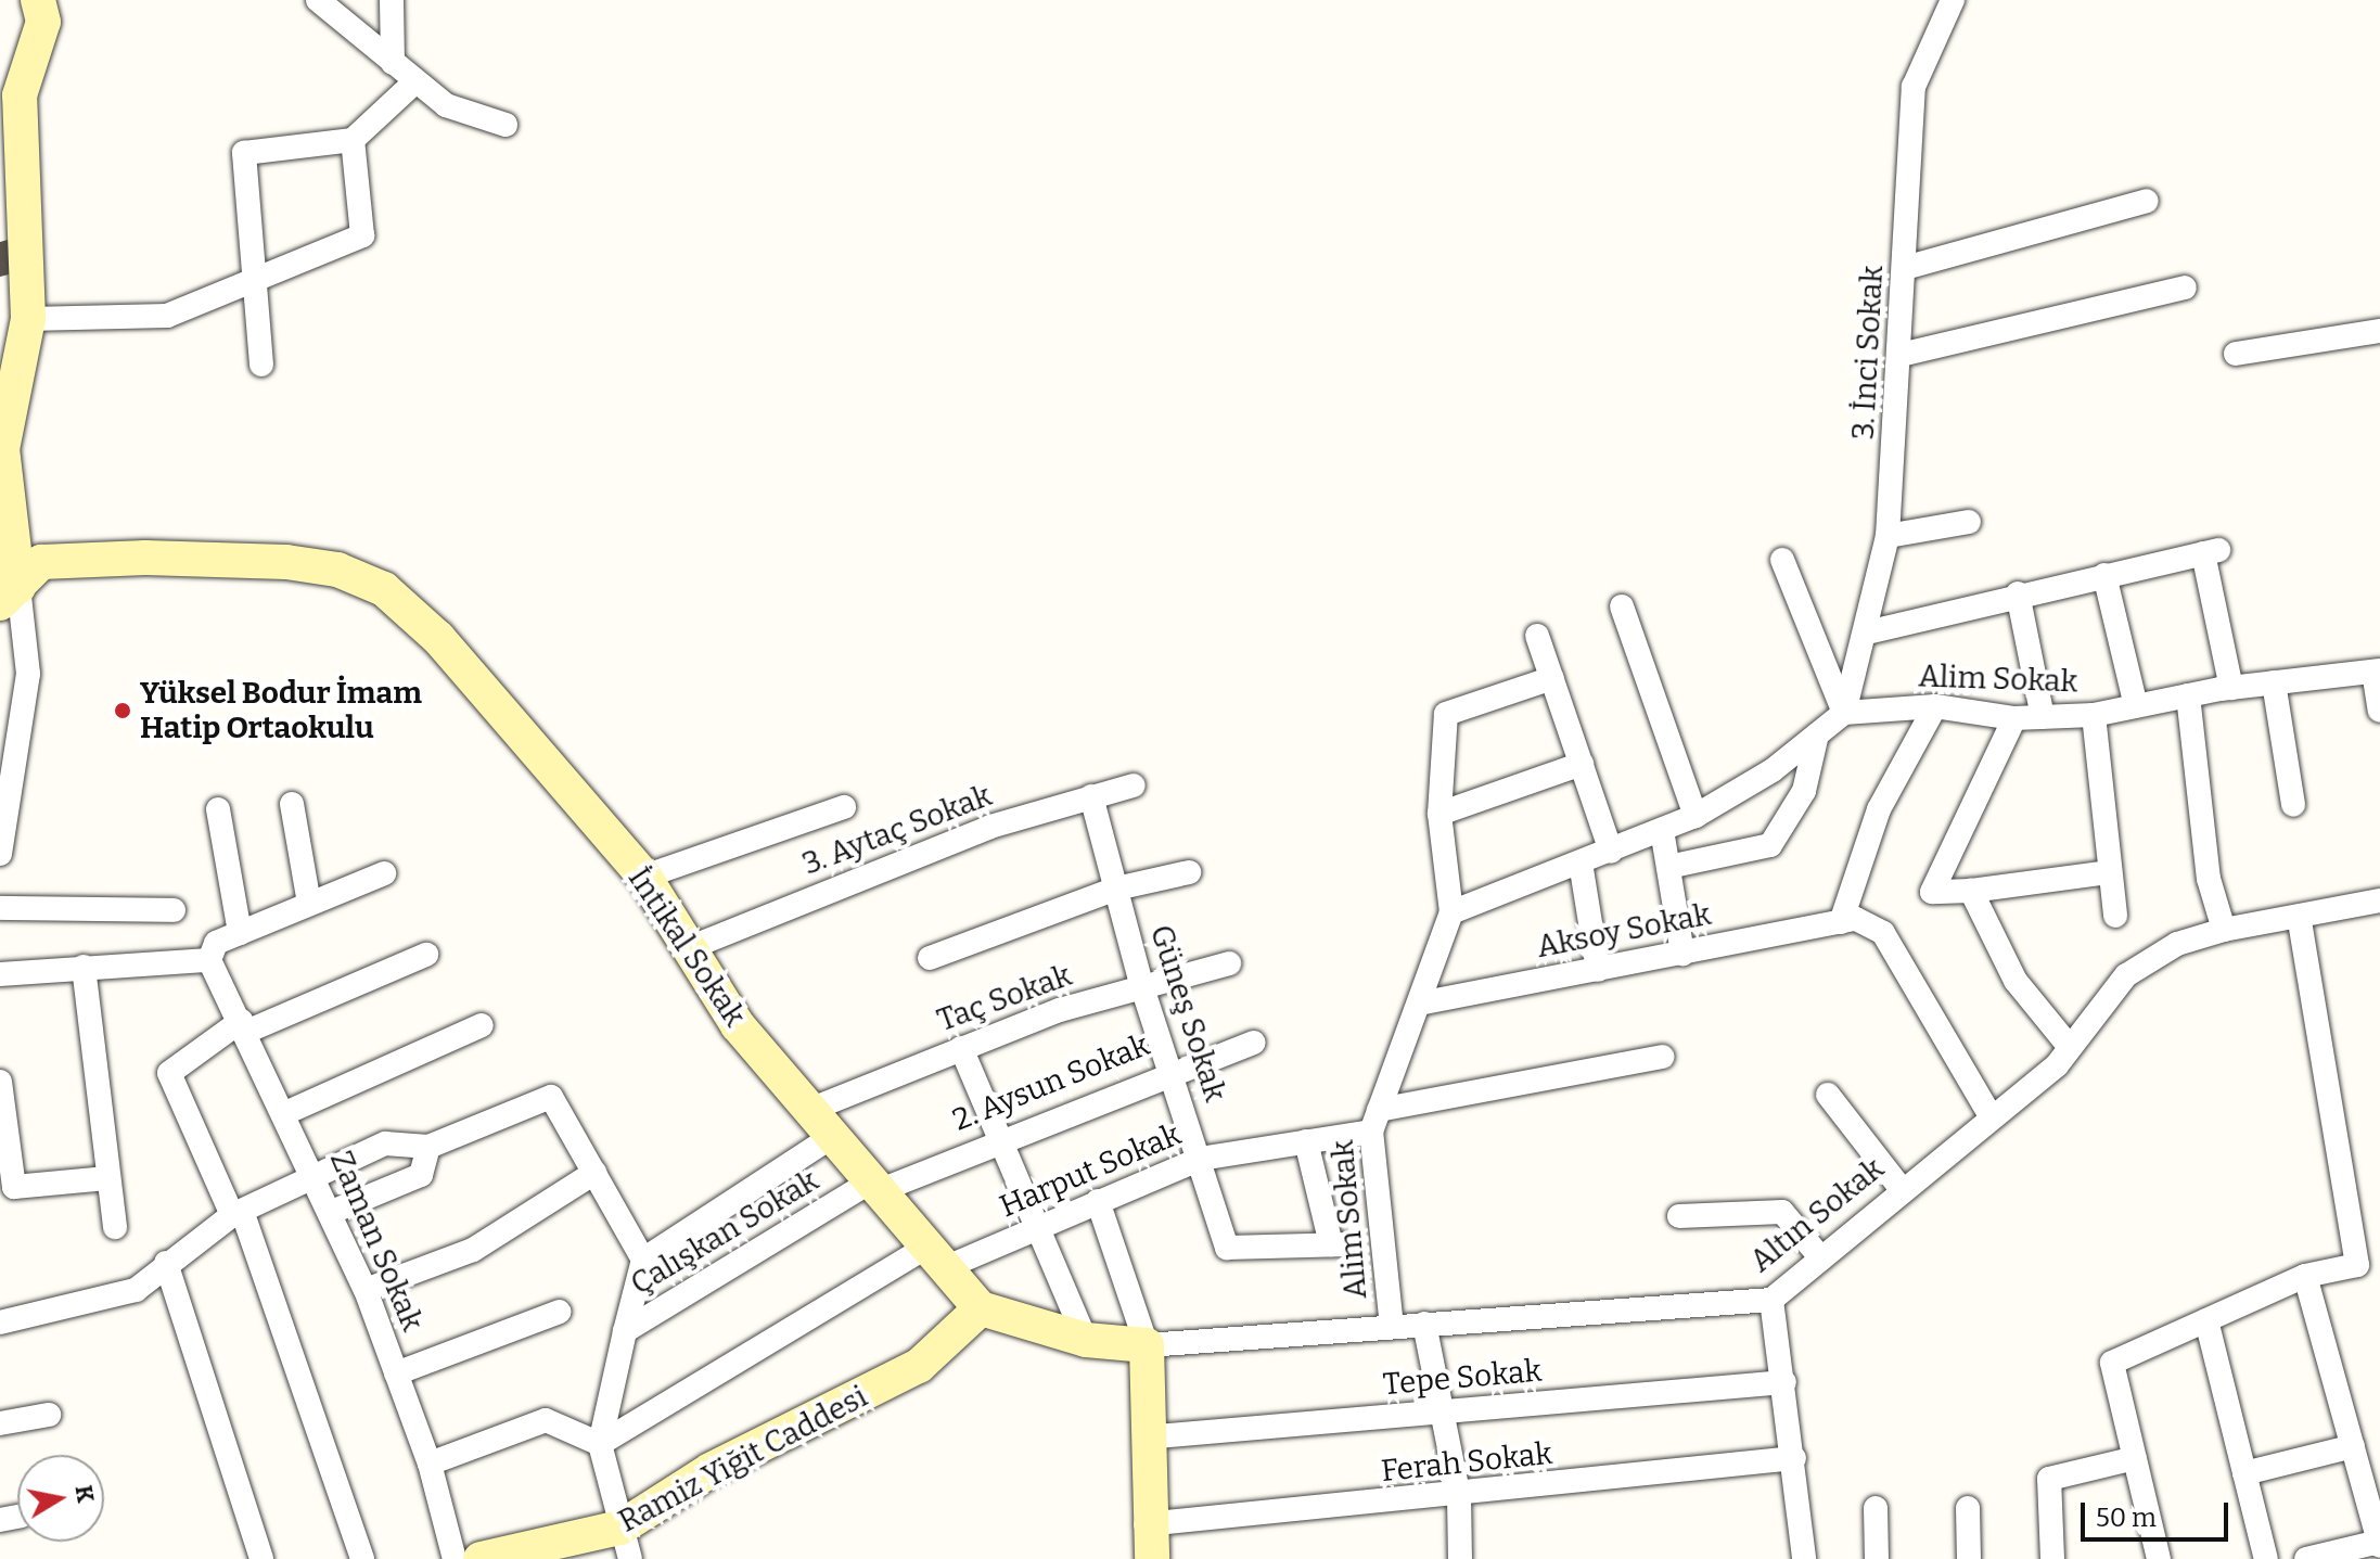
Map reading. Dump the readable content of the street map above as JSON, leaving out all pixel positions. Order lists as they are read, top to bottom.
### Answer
{
  "streets": {
    "street": [
      "3. İnci Sokak",
      "Alim Sokak",
      "3. Aytaç Sokak",
      "Aksoy Sokak",
      "İntikal Sokak",
      "Taç Sokak",
      "Güneş Sokak",
      "2. Aysun Sokak",
      "Harput Sokak",
      "Altın Sokak",
      "Çalışkan Sokak",
      "Zaman Sokak",
      "Tepe Sokak",
      "Ramiz Yiğit Caddesi",
      "Ferah Sokak"
    ]
  },
  "crossings": [
    ["3. İnci Sokak", "Alim Sokak"],
    ["Alim Sokak", "Aksoy Sokak"],
    ["Alim Sokak", "Harput Sokak"],
    ["Alim Sokak", "Altın Sokak"],
    ["3. Aytaç Sokak", "İntikal Sokak"],
    ["3. Aytaç Sokak", "Güneş Sokak"],
    ["İntikal Sokak", "Taç Sokak"],
    ["İntikal Sokak", "2. Aysun Sokak"],
    ["İntikal Sokak", "Harput Sokak"],
    ["İntikal Sokak", "Altın Sokak"],
    ["İntikal Sokak", "Çalışkan Sokak"],
    ["İntikal Sokak", "Ramiz Yiğit Caddesi"],
    ["Taç Sokak", "Güneş Sokak"],
    ["Güneş Sokak", "2. Aysun Sokak"],
    ["Güneş Sokak", "Harput Sokak"],
    ["2. Aysun Sokak", "Çalışkan Sokak"],
    ["Harput Sokak", "Çalışkan Sokak"],
    ["Çalışkan Sokak", "Ramiz Yiğit Caddesi"]
  ],
  "places": ["Yüksel Bodur İmam Hatip Ortaokulu"],
  "scale_bar": "50 m",
  "north": "right"
}
